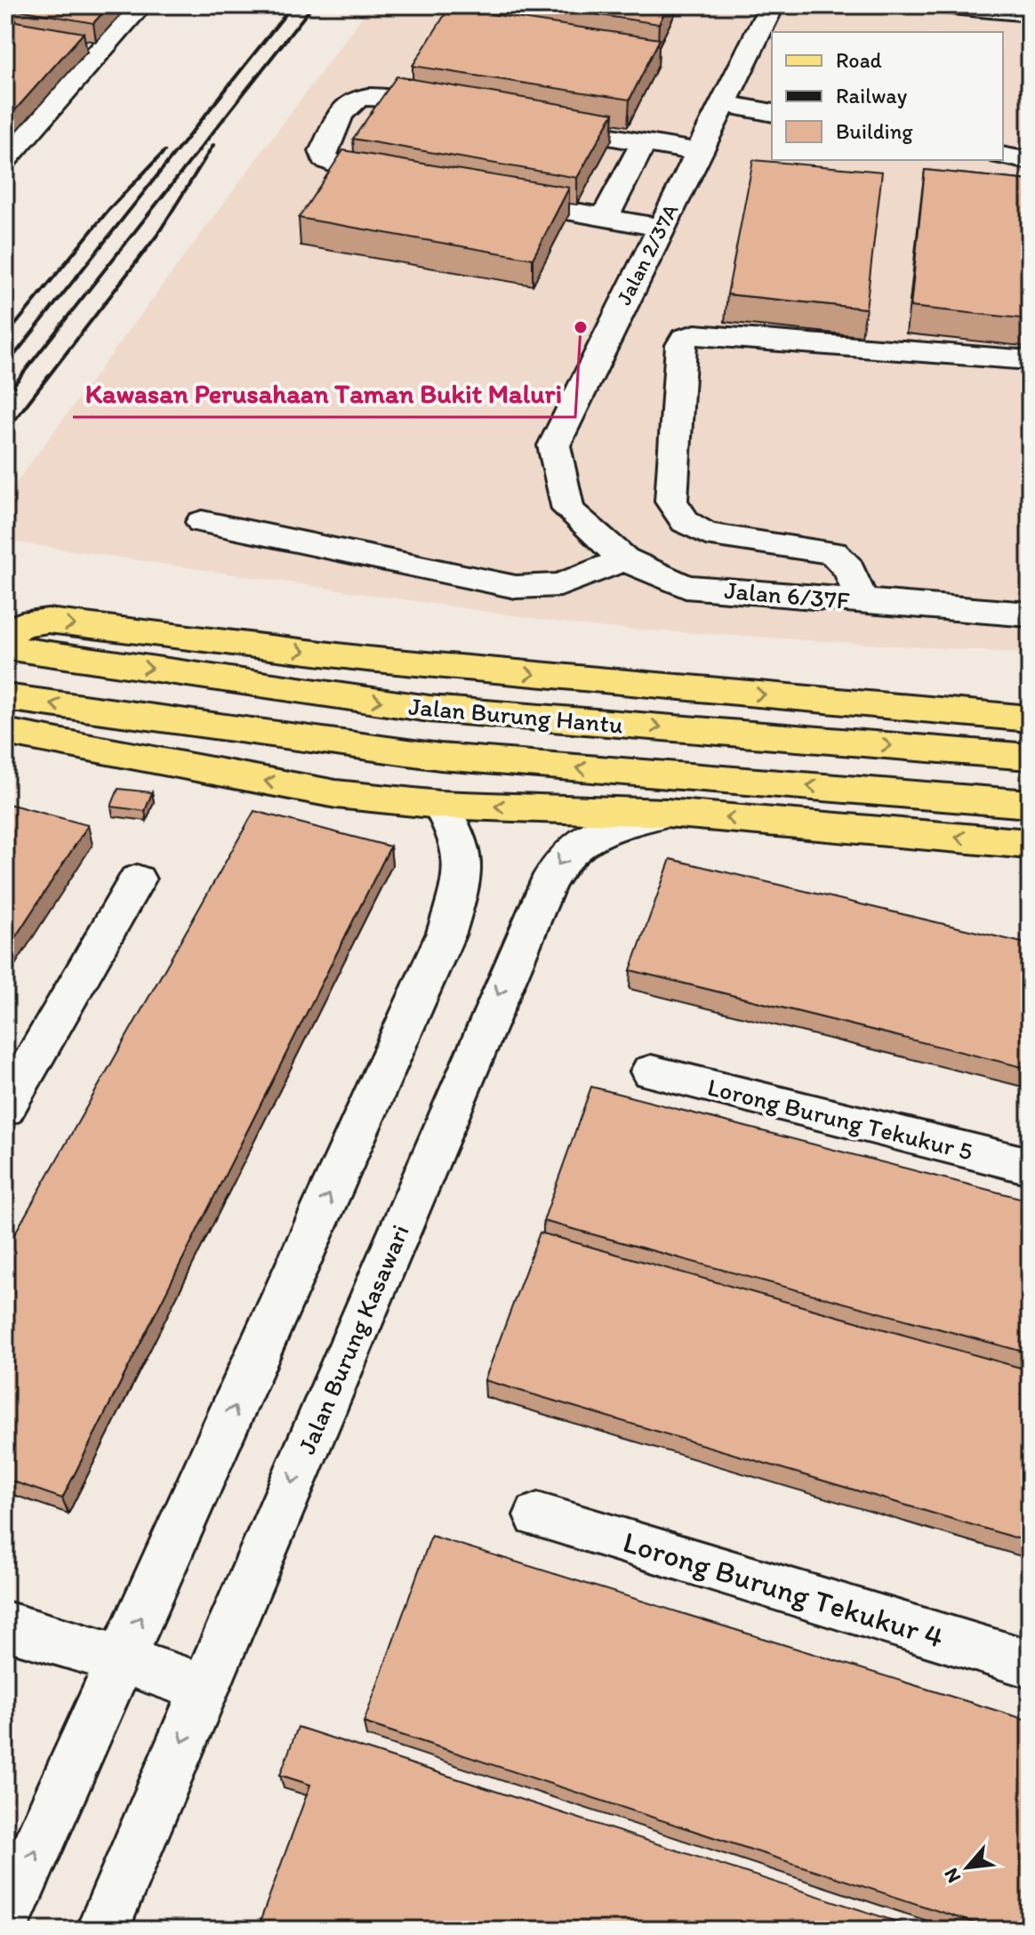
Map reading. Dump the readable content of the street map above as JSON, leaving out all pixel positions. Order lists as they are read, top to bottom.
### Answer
{
  "streets": {
    "main road": ["Jalan Burung Hantu"],
    "street": [
      "Jalan 2/37A",
      "Jalan 6/37F",
      "Lorong Burung Tekukur 5",
      "Jalan Burung Kasawari",
      "Lorong Burung Tekukur 4"
    ]
  },
  "crossings": [
    ["Jalan 2/37A", "Jalan 6/37F"]
  ],
  "places": ["Kawasan Perusahaan Taman Bukit Maluri"],
  "legend": ["Road", "Railway", "Building"],
  "north": "bottom left"
}
